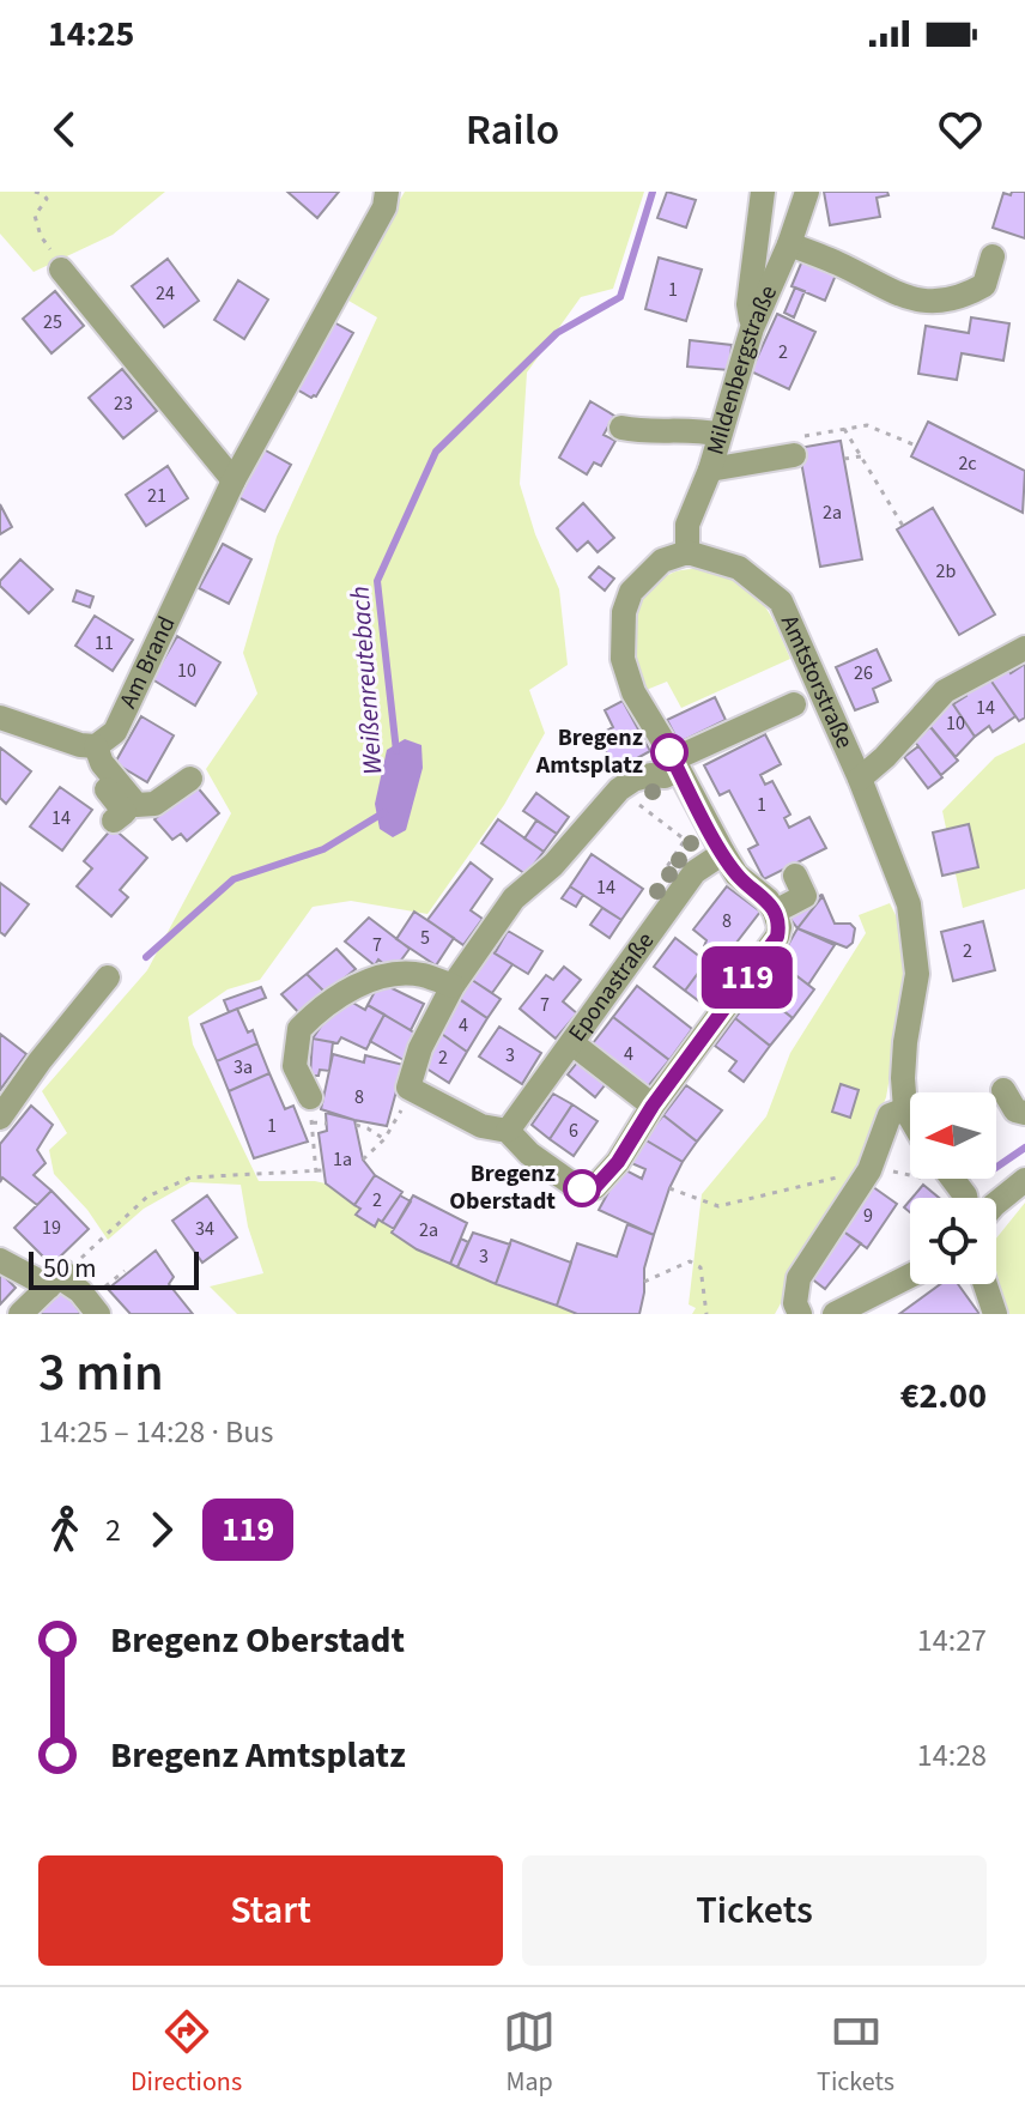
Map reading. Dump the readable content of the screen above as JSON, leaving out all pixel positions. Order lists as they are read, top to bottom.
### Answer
{
  "streets": {
    "street": [
      "Mildenbergstraße",
      "Am Brand",
      "Amtstorstraße",
      "Eponastraße"
    ]
  },
  "crossings": [
    ["Mildenbergstraße", "Amtstorstraße"]
  ],
  "water": ["Weißenreutebach"],
  "places": ["Bregenz Amtsplatz", "Bregenz Oberstadt"],
  "lines": ["bus line 119"],
  "house_numbers": [
    "1",
    "24",
    "25",
    "2",
    "23",
    "2c",
    "21",
    "2a",
    "2b",
    "11",
    "10",
    "26",
    "14",
    "10",
    "1",
    "14",
    "14",
    "8",
    "5",
    "7",
    "2",
    "7",
    "4",
    "4",
    "3",
    "2",
    "3a",
    "8",
    "1",
    "6",
    "1a",
    "2",
    "9",
    "19",
    "34",
    "2a",
    "3"
  ],
  "scale_bar": "50 m",
  "north": "left",
  "page": {
    "status": "14:25",
    "header": "Railo",
    "on_map": "119",
    "scale": "50 m",
    "heading": ["3 min", "14:25 – 14:28 · Bus", "€2.00"],
    "legs": ["2", "119"],
    "list": [
      {
        "name": "Bregenz Oberstadt",
        "value": "14:27"
      },
      {
        "name": "Bregenz Amtsplatz",
        "value": "14:28"
      }
    ],
    "buttons": ["Start", "Tickets"],
    "tabs": ["Directions", "Map", "Tickets"]
  }
}
